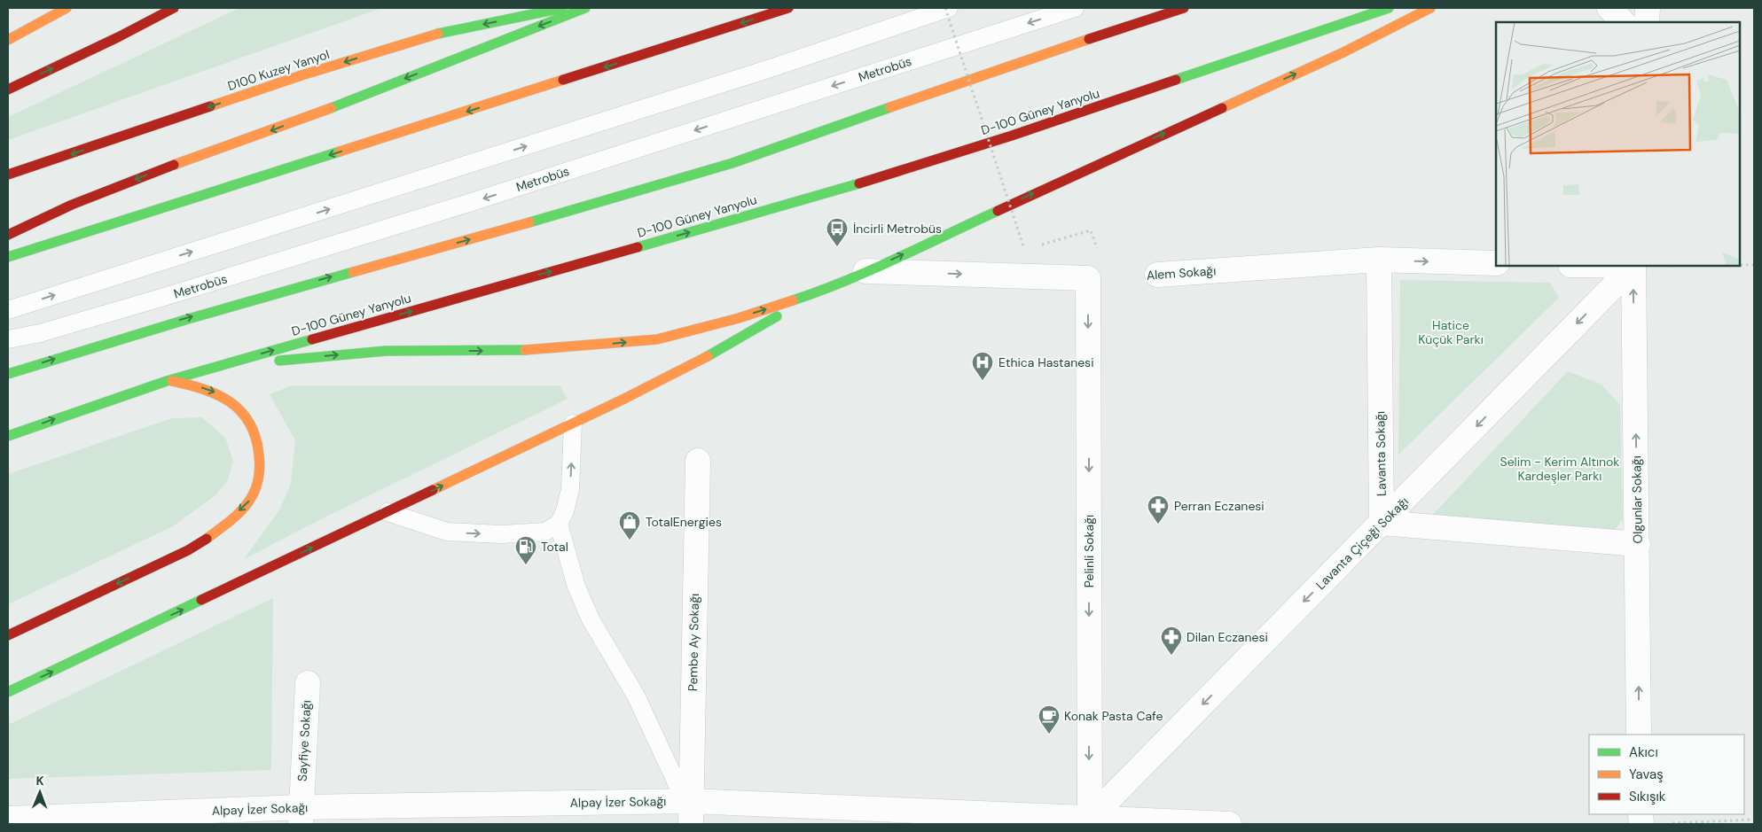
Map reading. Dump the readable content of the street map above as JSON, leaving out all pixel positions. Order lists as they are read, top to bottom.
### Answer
{
  "streets": {
    "main road": ["D100 Kuzey Yanyol", "D-100 Güney Yanyolu"],
    "street": [
      "Alem Sokağı",
      "Lavanta Sokağı",
      "Olgunlar Sokağı",
      "Lavanta Çiçeği Sokağı",
      "Pelinli Sokağı",
      "Pembe Ay Sokağı",
      "Sayfiye Sokağı",
      "Alpay İzer Sokağı"
    ],
    "lane": ["Metrobüs"]
  },
  "crossings": [
    ["Alem Sokağı", "Lavanta Sokağı"],
    ["Lavanta Sokağı", "Lavanta Çiçeği Sokağı"],
    ["Olgunlar Sokağı", "Lavanta Çiçeği Sokağı"],
    ["Lavanta Çiçeği Sokağı", "Pelinli Sokağı"],
    ["Lavanta Çiçeği Sokağı", "Alpay İzer Sokağı"],
    ["Pelinli Sokağı", "Alpay İzer Sokağı"],
    ["Pembe Ay Sokağı", "Alpay İzer Sokağı"],
    ["Sayfiye Sokağı", "Alpay İzer Sokağı"]
  ],
  "one_way": ["Olgunlar Sokağı", "Lavanta Çiçeği Sokağı"],
  "parks": ["Hatice Küçük Parkı", "Selim - Kerim Altınok Kardeşler Parkı"],
  "places": {
    "bus stop": ["İncirli Metrobüs"],
    "hospital": ["Ethica Hastanesi"],
    "pharmacy": ["Perran Eczanesi", "Dilan Eczanesi"],
    "shop": ["TotalEnergies"],
    "fuel station": ["Total"],
    "cafe": ["Konak Pasta Cafe"]
  },
  "legend": ["Akıcı", "Yavaş", "Sıkışık"],
  "north": "top"
}
